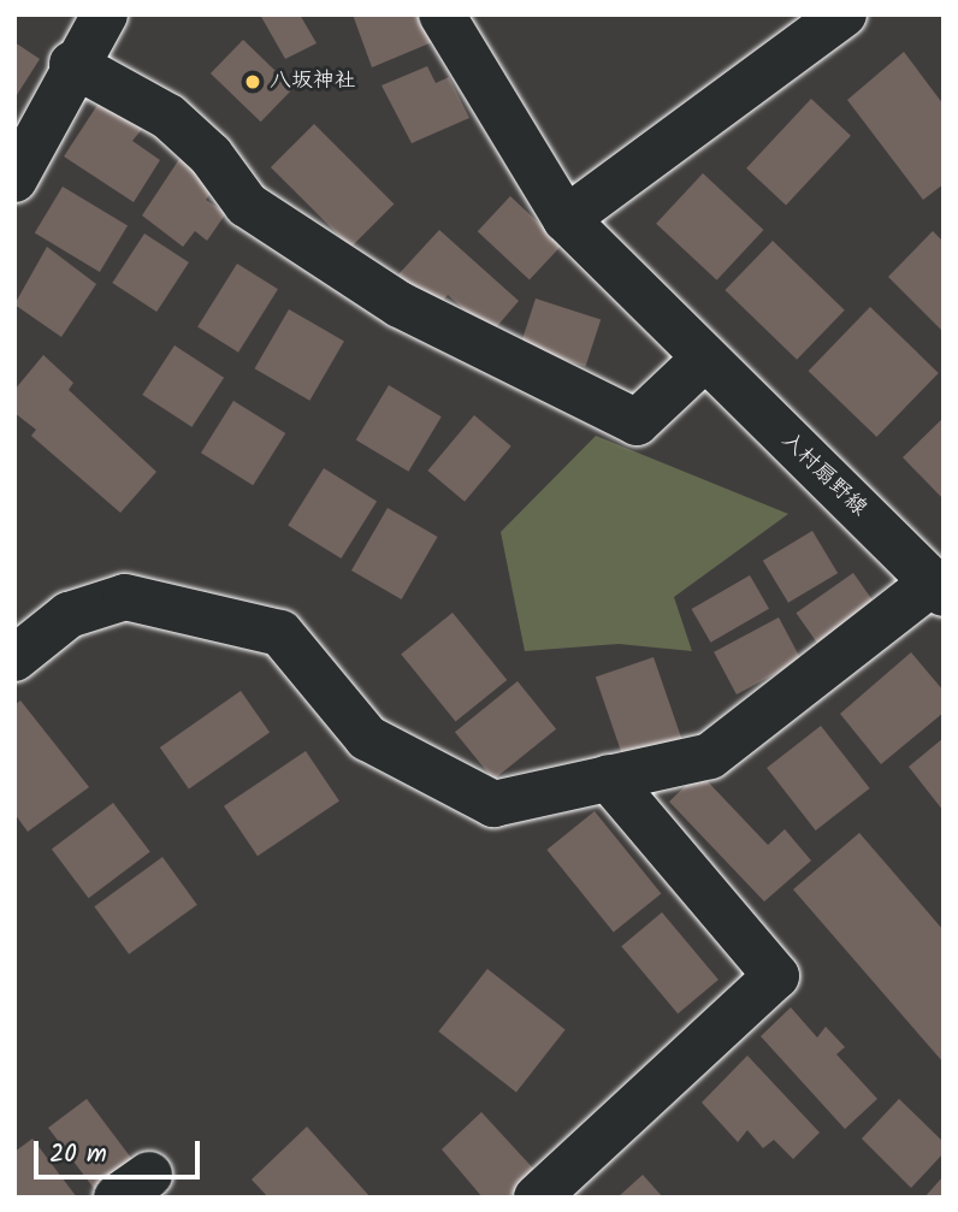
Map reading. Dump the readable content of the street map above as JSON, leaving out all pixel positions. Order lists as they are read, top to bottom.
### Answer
{
  "streets": {
    "street": ["入村扇野線"]
  },
  "places": ["八坂神社"],
  "scale_bar": "20 m"
}
